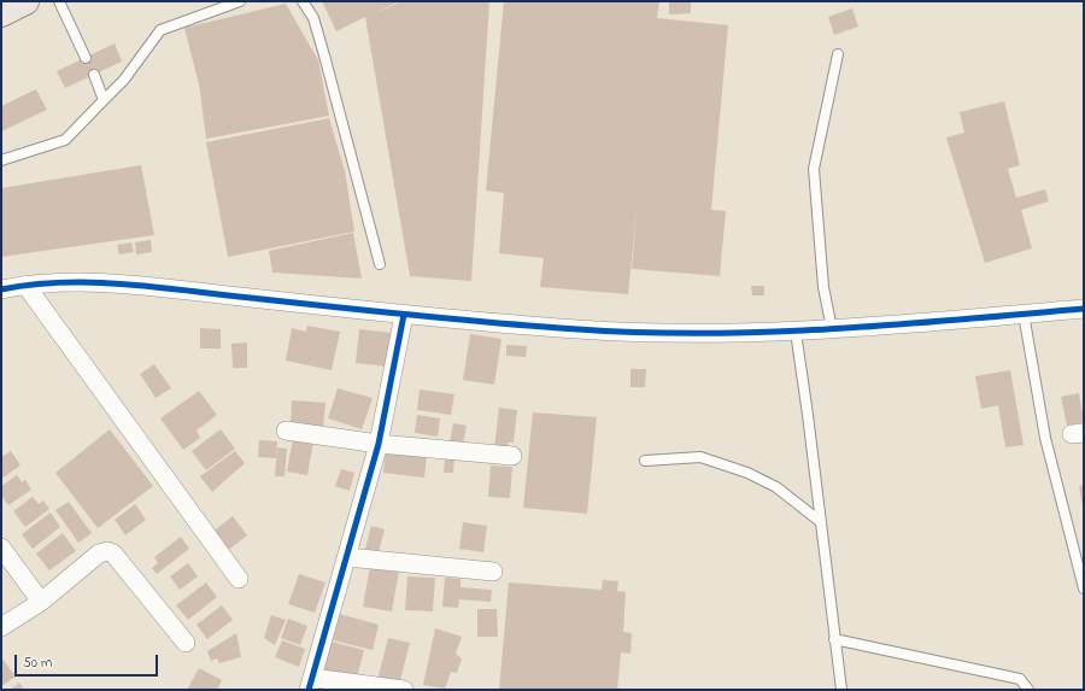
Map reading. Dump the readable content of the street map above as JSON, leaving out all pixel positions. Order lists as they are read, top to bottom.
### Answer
{
  "scale_bar": "50 m"
}
